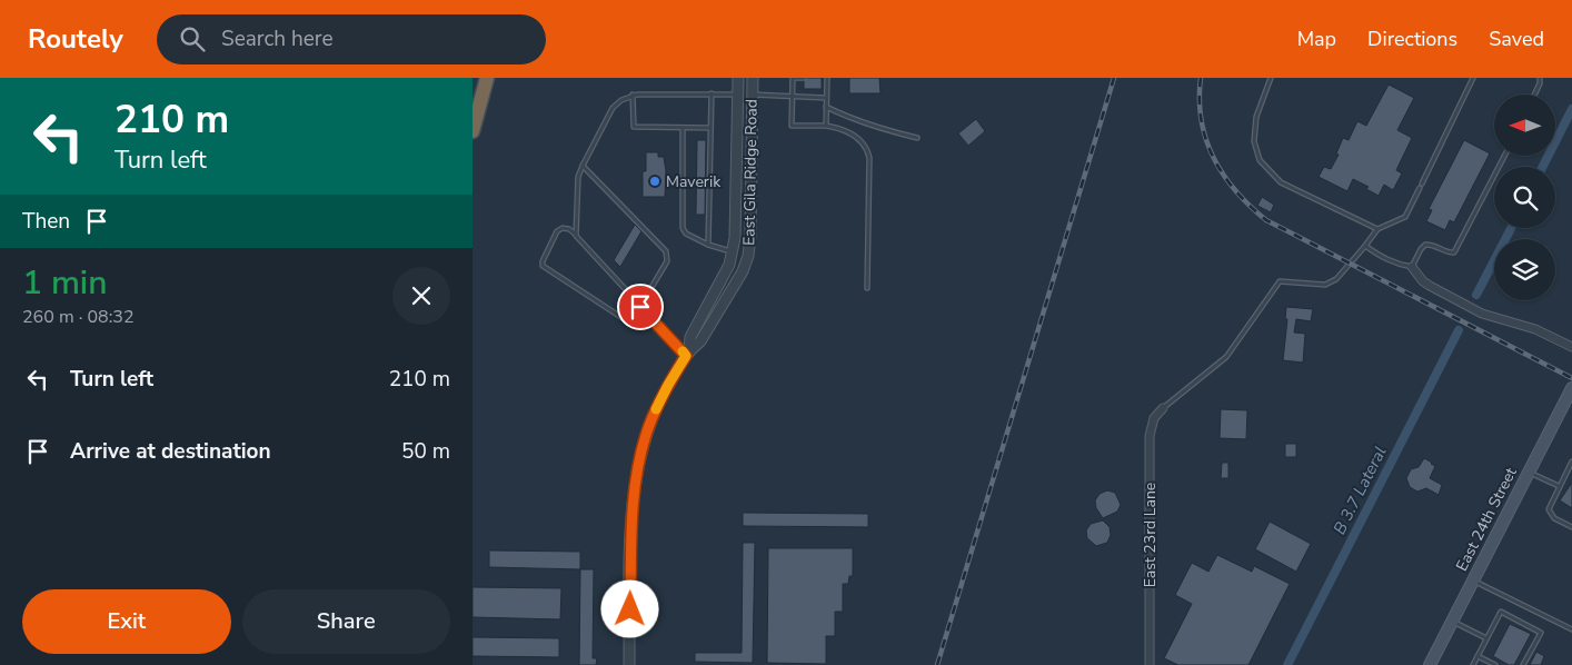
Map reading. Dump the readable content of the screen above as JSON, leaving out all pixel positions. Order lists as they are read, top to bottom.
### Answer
{
  "streets": {
    "main road": ["East 24th Street"],
    "street": ["East Gila Ridge Road", "East 23rd Lane"]
  },
  "water": ["B 3.7 Lateral"],
  "places": ["Maverik"],
  "north": "left",
  "page": {
    "header": "Routely",
    "search": "Search here",
    "nav": ["Map", "Directions", "Saved"],
    "turn": ["210 m", "Turn left"],
    "then": "Then",
    "heading": ["1 min", "260 m · 08:32"],
    "list": [
      {
        "name": "Turn left",
        "value": "210 m"
      },
      {
        "name": "Arrive at destination",
        "value": "50 m"
      }
    ],
    "buttons": ["Exit", "Share"]
  }
}
